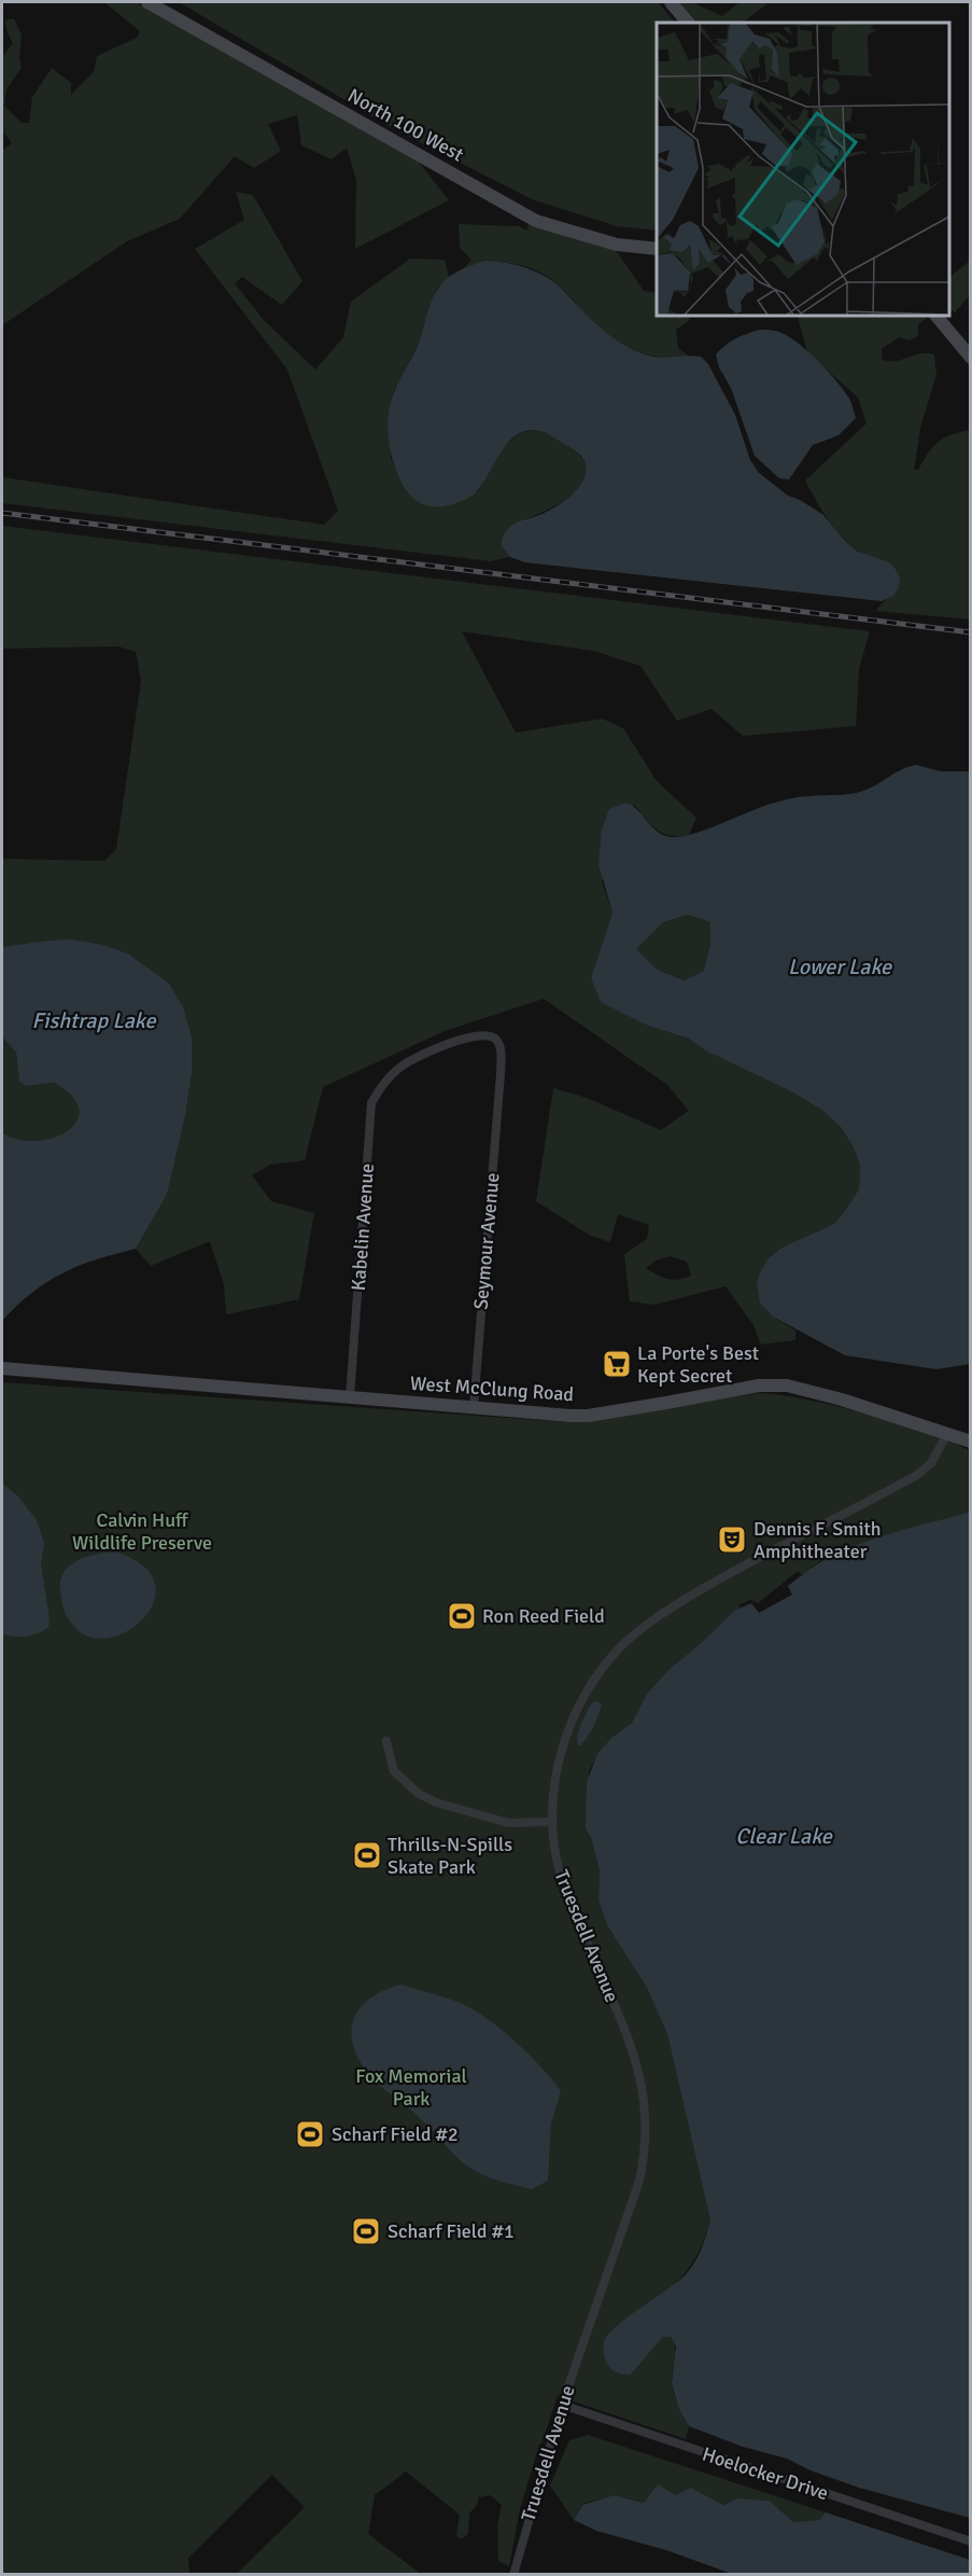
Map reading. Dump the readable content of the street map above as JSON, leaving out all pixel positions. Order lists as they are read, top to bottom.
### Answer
{
  "streets": {
    "street": [
      "North 100 West",
      "Kabelin Avenue",
      "Seymour Avenue",
      "West McClung Road",
      "Truesdell Avenue",
      "Hoelocker Drive"
    ]
  },
  "crossings": [
    ["Kabelin Avenue", "Seymour Avenue"],
    ["Kabelin Avenue", "West McClung Road"],
    ["Seymour Avenue", "West McClung Road"],
    ["West McClung Road", "Truesdell Avenue"],
    ["Truesdell Avenue", "Hoelocker Drive"]
  ],
  "water": ["Lower Lake", "Fishtrap Lake", "Clear Lake"],
  "parks": ["Calvin Huff Wildlife Preserve", "Fox Memorial Park"],
  "places": {
    "supermarket": ["La Porte's Best Kept Secret"],
    "theatre": ["Dennis F. Smith Amphitheater"],
    "sports": [
      "Ron Reed Field",
      "Thrills-N-Spills Skate Park",
      "Scharf Field #2",
      "Scharf Field #1"
    ]
  }
}
